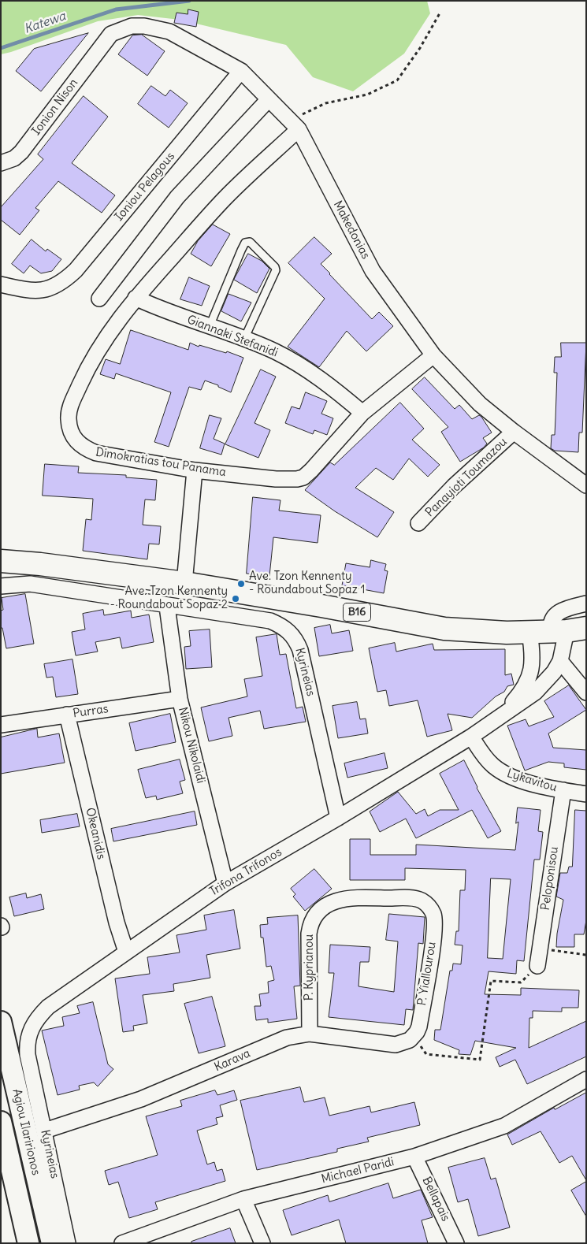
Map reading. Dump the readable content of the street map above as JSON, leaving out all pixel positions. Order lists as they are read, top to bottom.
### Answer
{
  "streets": {
    "main road": ["B16", "Agiou Ilaririonos"],
    "street": [
      "Ionion Nison",
      "Ioniou Pelagous",
      "Makedonias",
      "Giannaki Stefanidi",
      "Dimokratias tou Panama",
      "Panayioti Toumazou",
      "Kyrineias",
      "Purras",
      "Nikou Nikolaidi",
      "Lykavitou",
      "Okeanidis",
      "Trifona Trifonos",
      "Peloponisou",
      "P. Kyprianou",
      "P. Yiallourou",
      "Karava",
      "Michael Paridi",
      "Bellapais"
    ]
  },
  "crossings": [
    ["Ionion Nison", "Makedonias"],
    ["Ioniou Pelagous", "Makedonias"],
    ["Makedonias", "Dimokratias tou Panama"],
    ["Makedonias", "Panayioti Toumazou"],
    ["Giannaki Stefanidi", "Dimokratias tou Panama"],
    ["B16", "Trifona Trifonos"],
    ["Kyrineias", "Nikou Nikolaidi"],
    ["Kyrineias", "Trifona Trifonos"],
    ["Kyrineias", "Karava"],
    ["Purras", "Nikou Nikolaidi"],
    ["Purras", "Okeanidis"],
    ["Nikou Nikolaidi", "Trifona Trifonos"],
    ["Lykavitou", "Trifona Trifonos"],
    ["Lykavitou", "Peloponisou"],
    ["Okeanidis", "Trifona Trifonos"],
    ["P. Kyprianou", "P. Yiallourou"],
    ["P. Kyprianou", "Karava"],
    ["P. Yiallourou", "Karava"],
    ["Michael Paridi", "Bellapais"]
  ],
  "water": ["Katewa"],
  "places": ["Ave. Tzon Kennenty - Roundabout Sopaz 1", "Ave. Tzon Kennenty - Roundabout Sopaz 2"]
}
